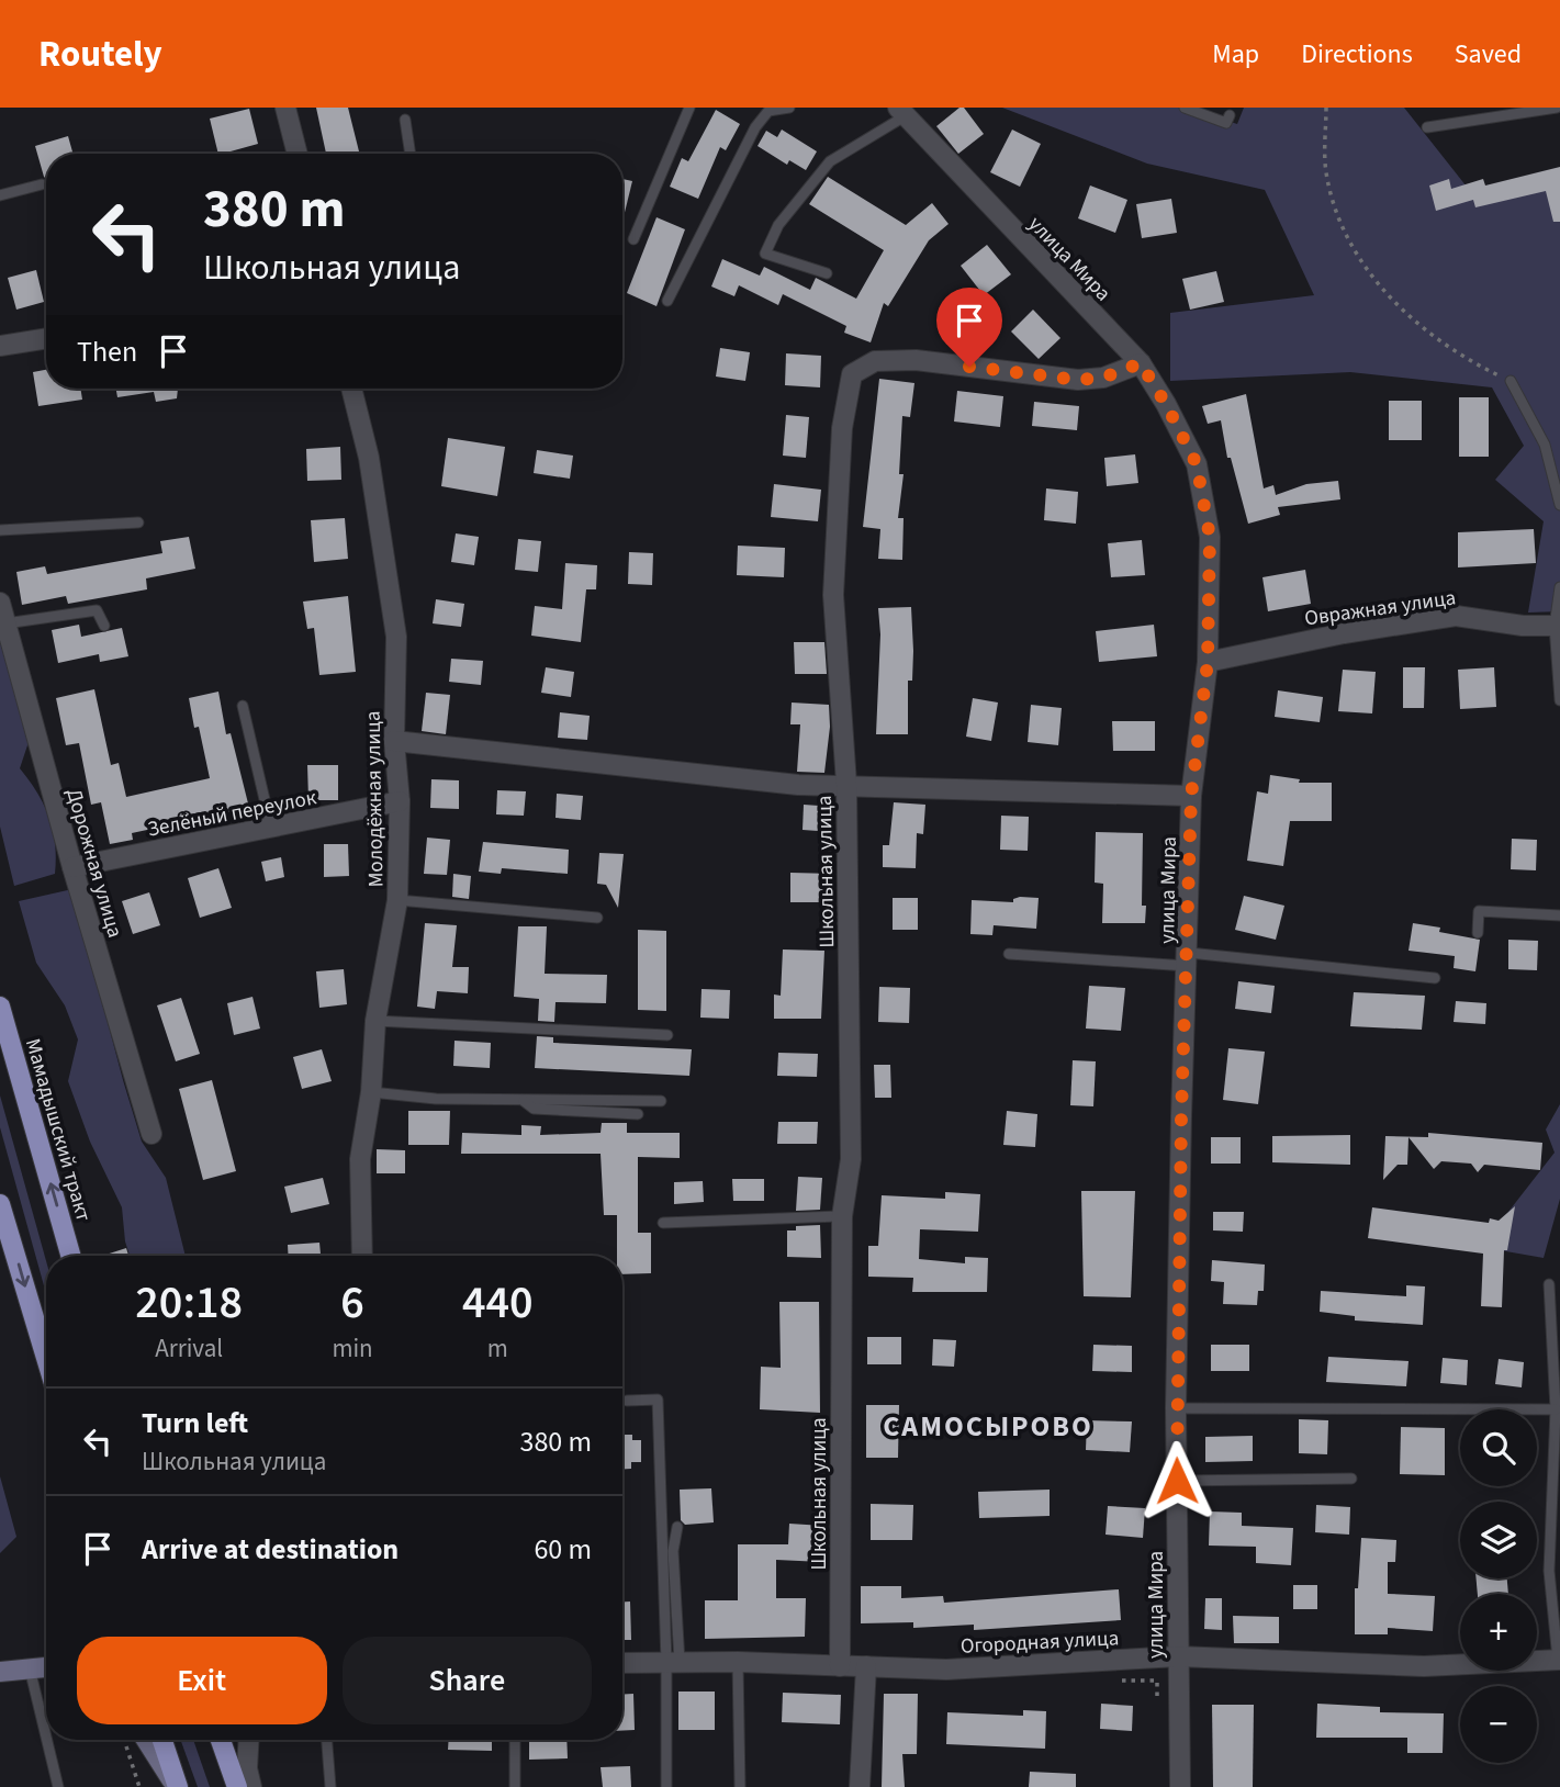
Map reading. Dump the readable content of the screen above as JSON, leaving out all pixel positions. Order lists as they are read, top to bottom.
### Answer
{
  "streets": {
    "main road": ["Мамадышский тракт"],
    "street": [
      "улица Мира",
      "Овражная улица",
      "Молодёжная улица",
      "Зелёный переулок",
      "Дорожная улица",
      "Школьная улица",
      "Огородная улица"
    ]
  },
  "crossings": [
    ["улица Мира", "Овражная улица"],
    ["улица Мира", "Школьная улица"],
    ["улица Мира", "Огородная улица"],
    ["Молодёжная улица", "Зелёный переулок"],
    ["Зелёный переулок", "Дорожная улица"],
    ["Школьная улица", "Огородная улица"]
  ],
  "one_way": ["Мамадышский тракт"],
  "districts": ["САМОСЫРОВО"],
  "page": {
    "header": "Routely",
    "nav": ["Map", "Directions", "Saved"],
    "turn": ["380 m", "Школьная улица"],
    "then": "Then",
    "eta": [
      "20:18",
      "Arrival",
      "6",
      "min",
      "440",
      "m"
    ],
    "list": [
      {
        "name": "Turn left",
        "note": "Школьная улица",
        "value": "380 m"
      },
      {
        "name": "Arrive at destination",
        "value": "60 m"
      }
    ],
    "map_buttons": ["+", "−"],
    "buttons": ["Exit", "Share"]
  }
}
